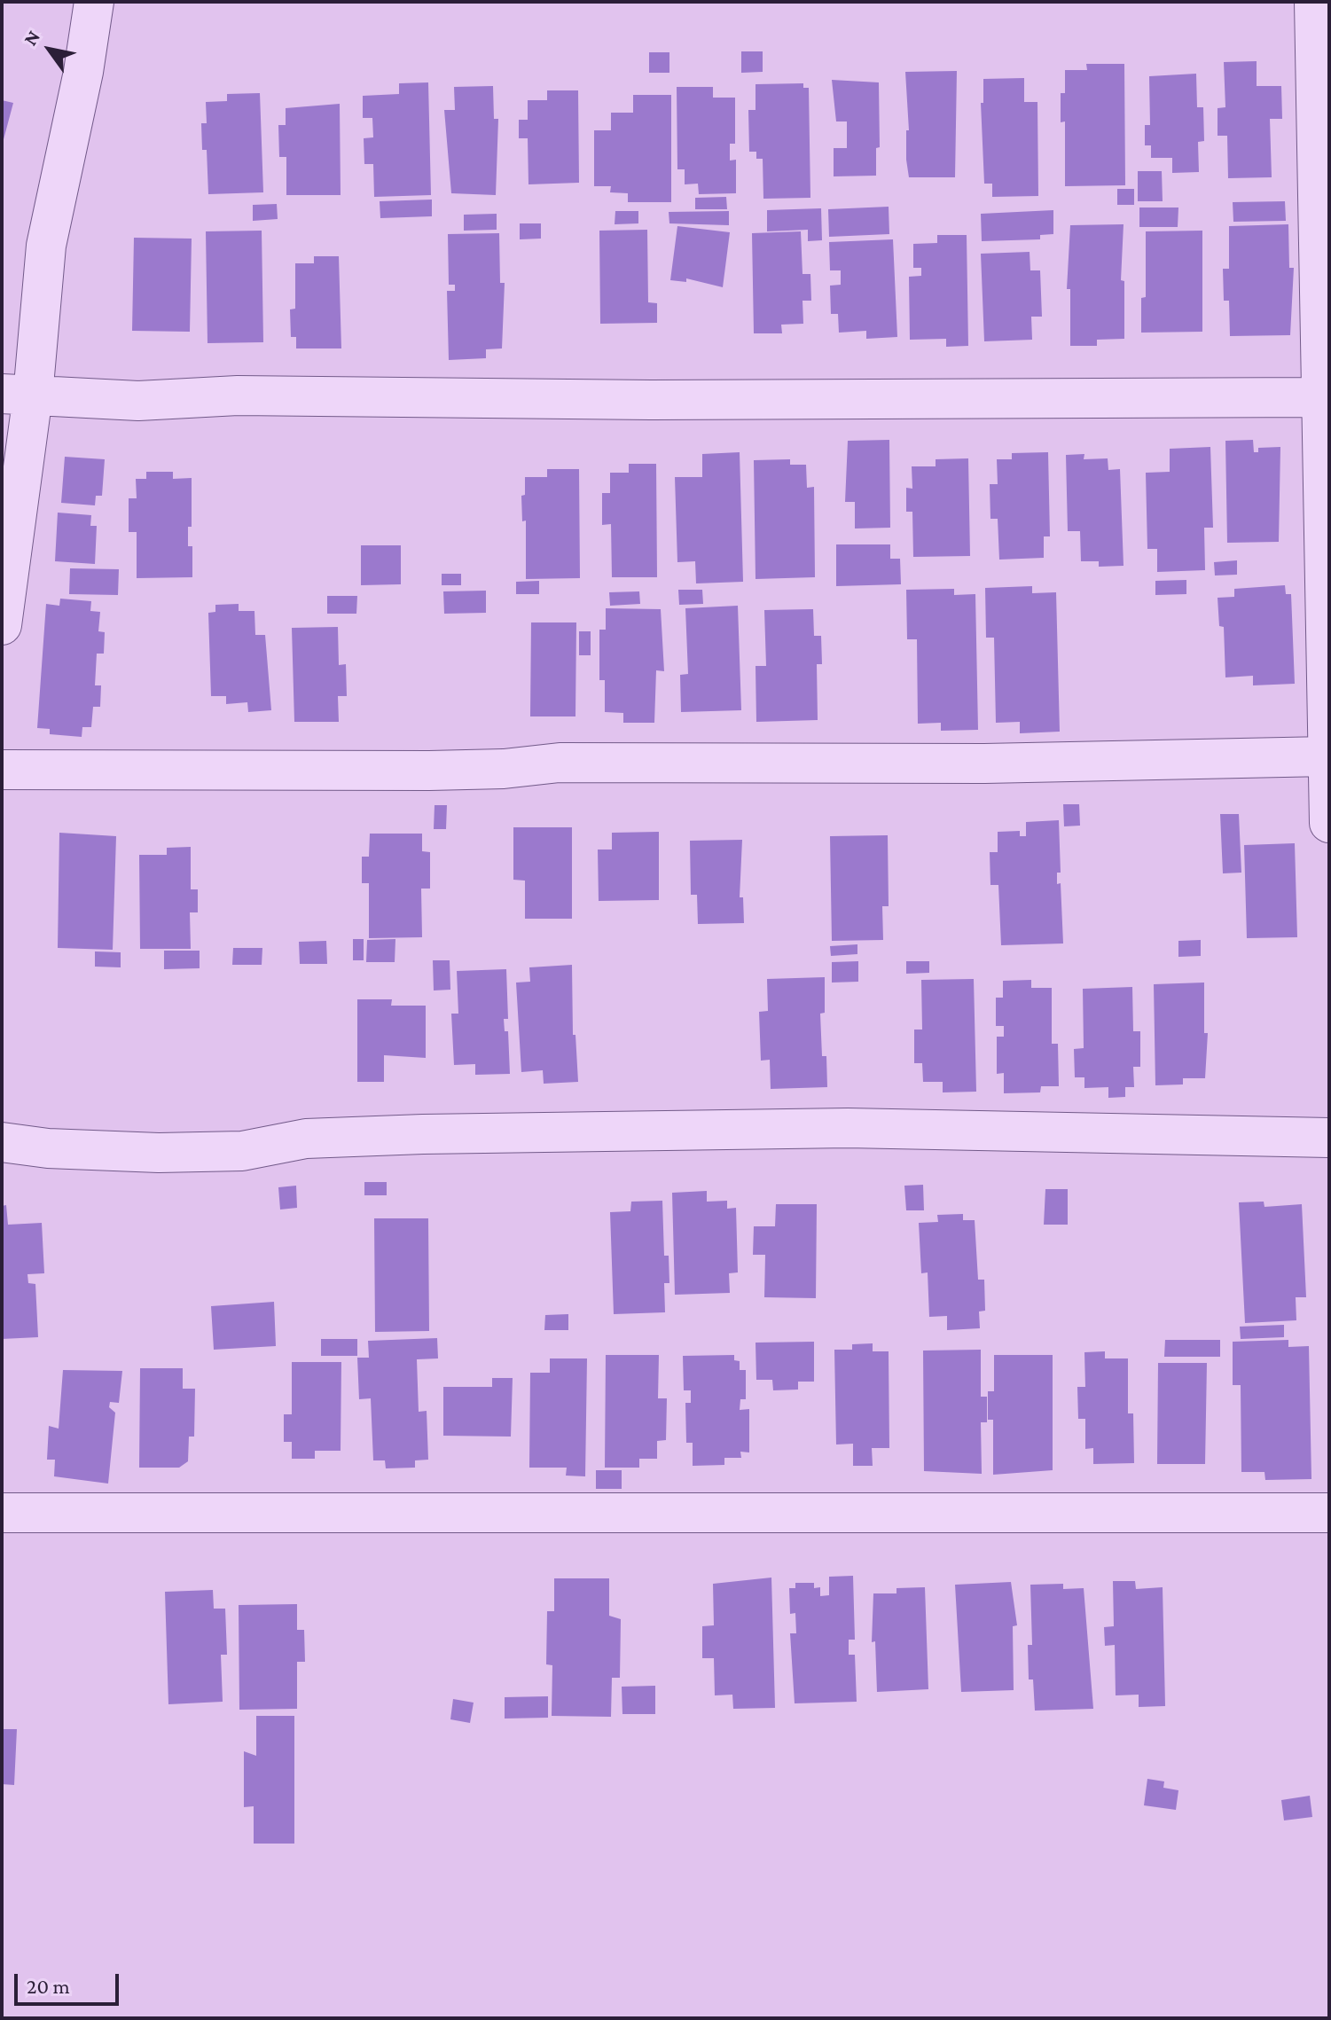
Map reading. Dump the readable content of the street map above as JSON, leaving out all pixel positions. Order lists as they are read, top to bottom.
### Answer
{
  "scale_bar": "20 m",
  "north": "top left"
}
